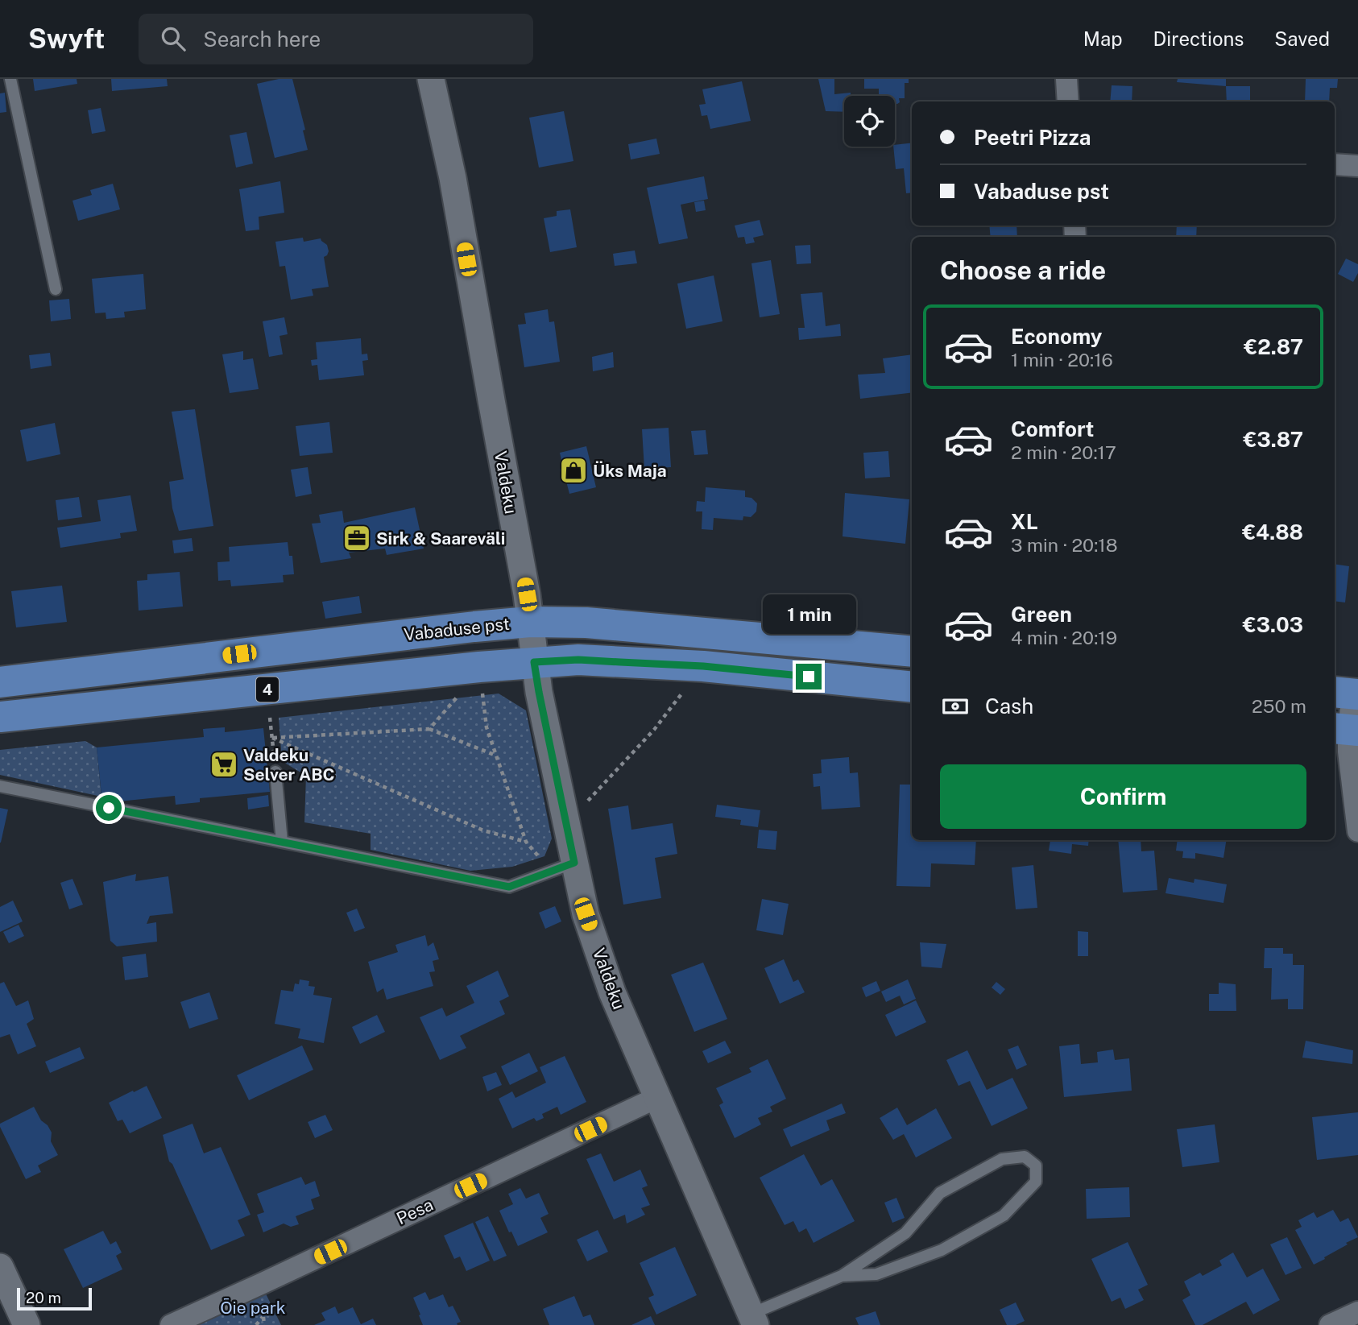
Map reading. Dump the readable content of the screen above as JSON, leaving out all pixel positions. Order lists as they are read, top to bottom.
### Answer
{
  "streets": {
    "highway": ["Vabaduse pst", "4"],
    "street": ["Valdeku", "Pesa"]
  },
  "crossings": [
    ["Valdeku", "Vabaduse pst"],
    ["Valdeku", "4"],
    ["Valdeku", "Pesa"]
  ],
  "parks": ["Õie park"],
  "places": {
    "shop": ["Üks Maja"],
    "office": ["Sirk & Saareväli"],
    "supermarket": ["Valdeku Selver ABC"]
  },
  "scale_bar": "20 m",
  "page": {
    "header": "Swyft",
    "search": "Search here",
    "nav": ["Map", "Directions", "Saved"],
    "banner": ["Peetri Pizza", "Vabaduse pst"],
    "heading": "Choose a ride",
    "list": [
      {
        "name": "Economy",
        "note": "1 min · 20:16",
        "value": "€2.87"
      },
      {
        "name": "Comfort",
        "note": "2 min · 20:17",
        "value": "€3.87"
      },
      {
        "name": "XL",
        "note": "3 min · 20:18",
        "value": "€4.88"
      },
      {
        "name": "Green",
        "note": "4 min · 20:19",
        "value": "€3.03"
      }
    ],
    "bubble": "1 min",
    "pay": ["Cash", "250 m"],
    "buttons": "Confirm",
    "scale": "20 m"
  }
}
